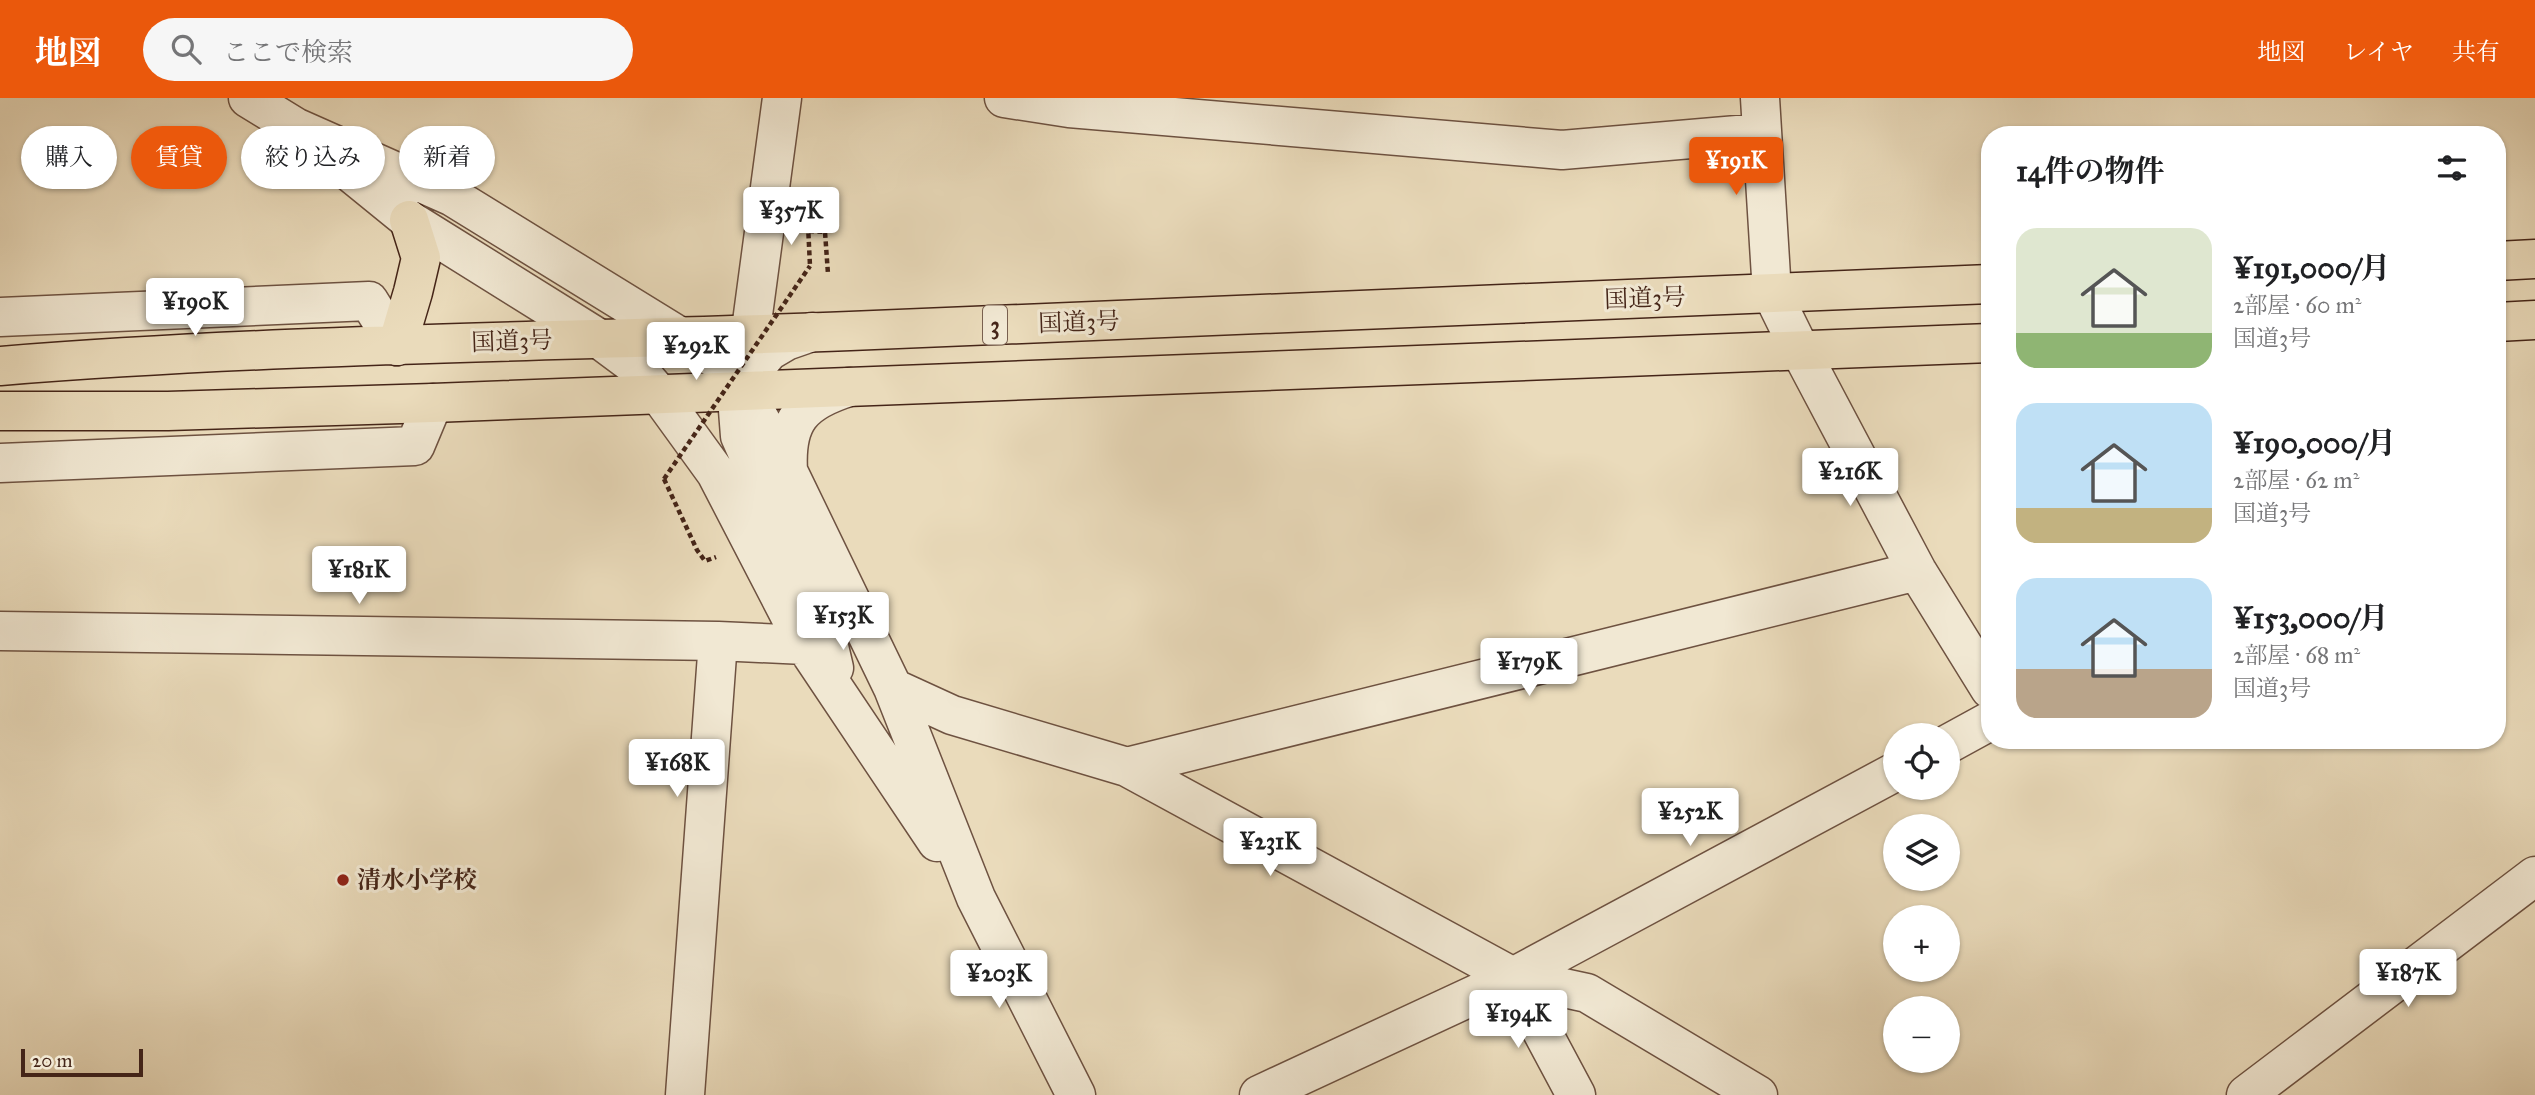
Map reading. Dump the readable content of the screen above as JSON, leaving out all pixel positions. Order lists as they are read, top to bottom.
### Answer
{
  "streets": {
    "highway": ["国道3号", "3"]
  },
  "places": ["清水小学校"],
  "scale_bar": "20 m",
  "page": {
    "header": "地図",
    "search": "ここで検索",
    "nav": ["地図", "レイヤ", "共有"],
    "chip": [
      "購入",
      "賃貸",
      "絞り込み",
      "新着"
    ],
    "heading": "14件の物件",
    "price": [
      "¥191K",
      "¥357K",
      "¥190K",
      "¥292K",
      "¥216K",
      "¥181K",
      "¥153K",
      "¥179K",
      "¥168K",
      "¥252K",
      "¥231K",
      "¥187K",
      "¥203K",
      "¥194K"
    ],
    "list": [
      {
        "name": "¥191,000/月",
        "note": "2部屋 · 60 m² · 国道3号"
      },
      {
        "name": "¥190,000/月",
        "note": "2部屋 · 62 m² · 国道3号"
      },
      {
        "name": "¥153,000/月",
        "note": "2部屋 · 68 m² · 国道3号"
      }
    ],
    "map_buttons": ["+", "−"],
    "scale": "20 m"
  }
}
